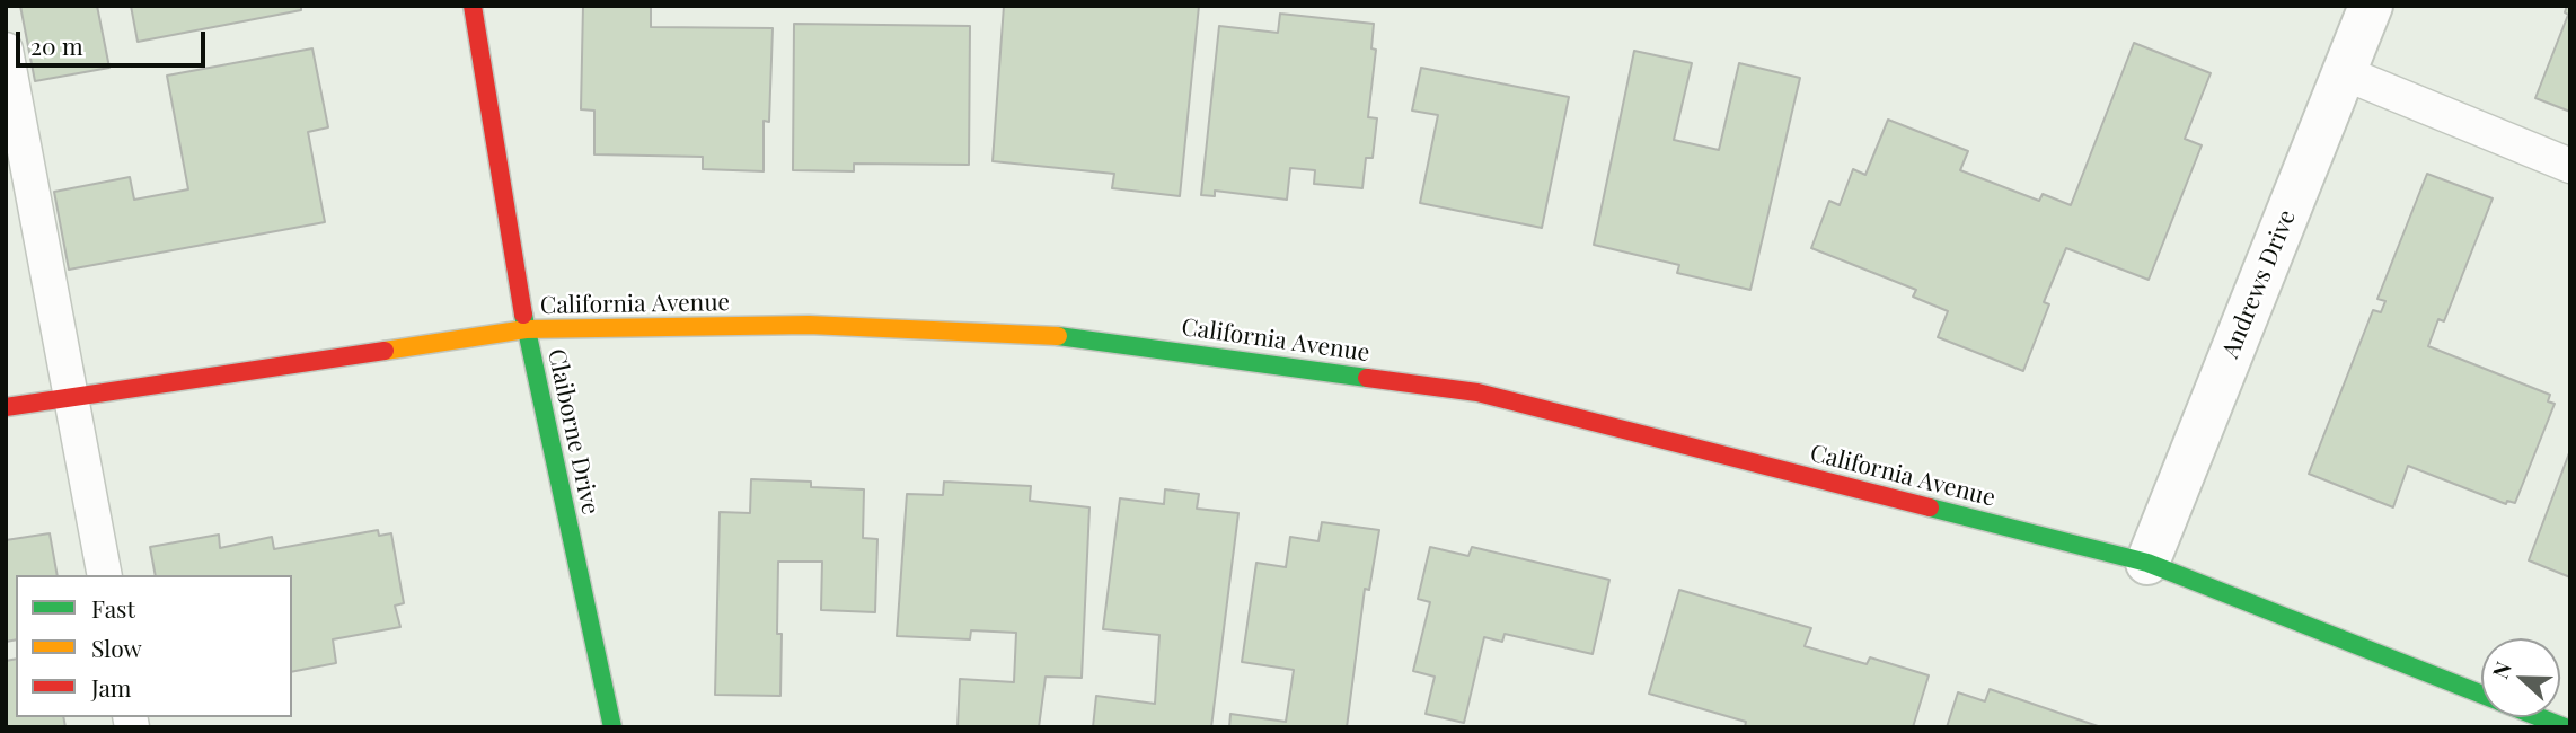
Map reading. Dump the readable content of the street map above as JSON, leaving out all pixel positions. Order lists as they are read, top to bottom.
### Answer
{
  "streets": {
    "street": ["Andrews Drive", "California Avenue", "Claiborne Drive"]
  },
  "crossings": [
    ["Andrews Drive", "California Avenue"],
    ["California Avenue", "Claiborne Drive"]
  ],
  "legend": ["Fast", "Slow", "Jam"],
  "scale_bar": "20 m",
  "north": "left"
}
